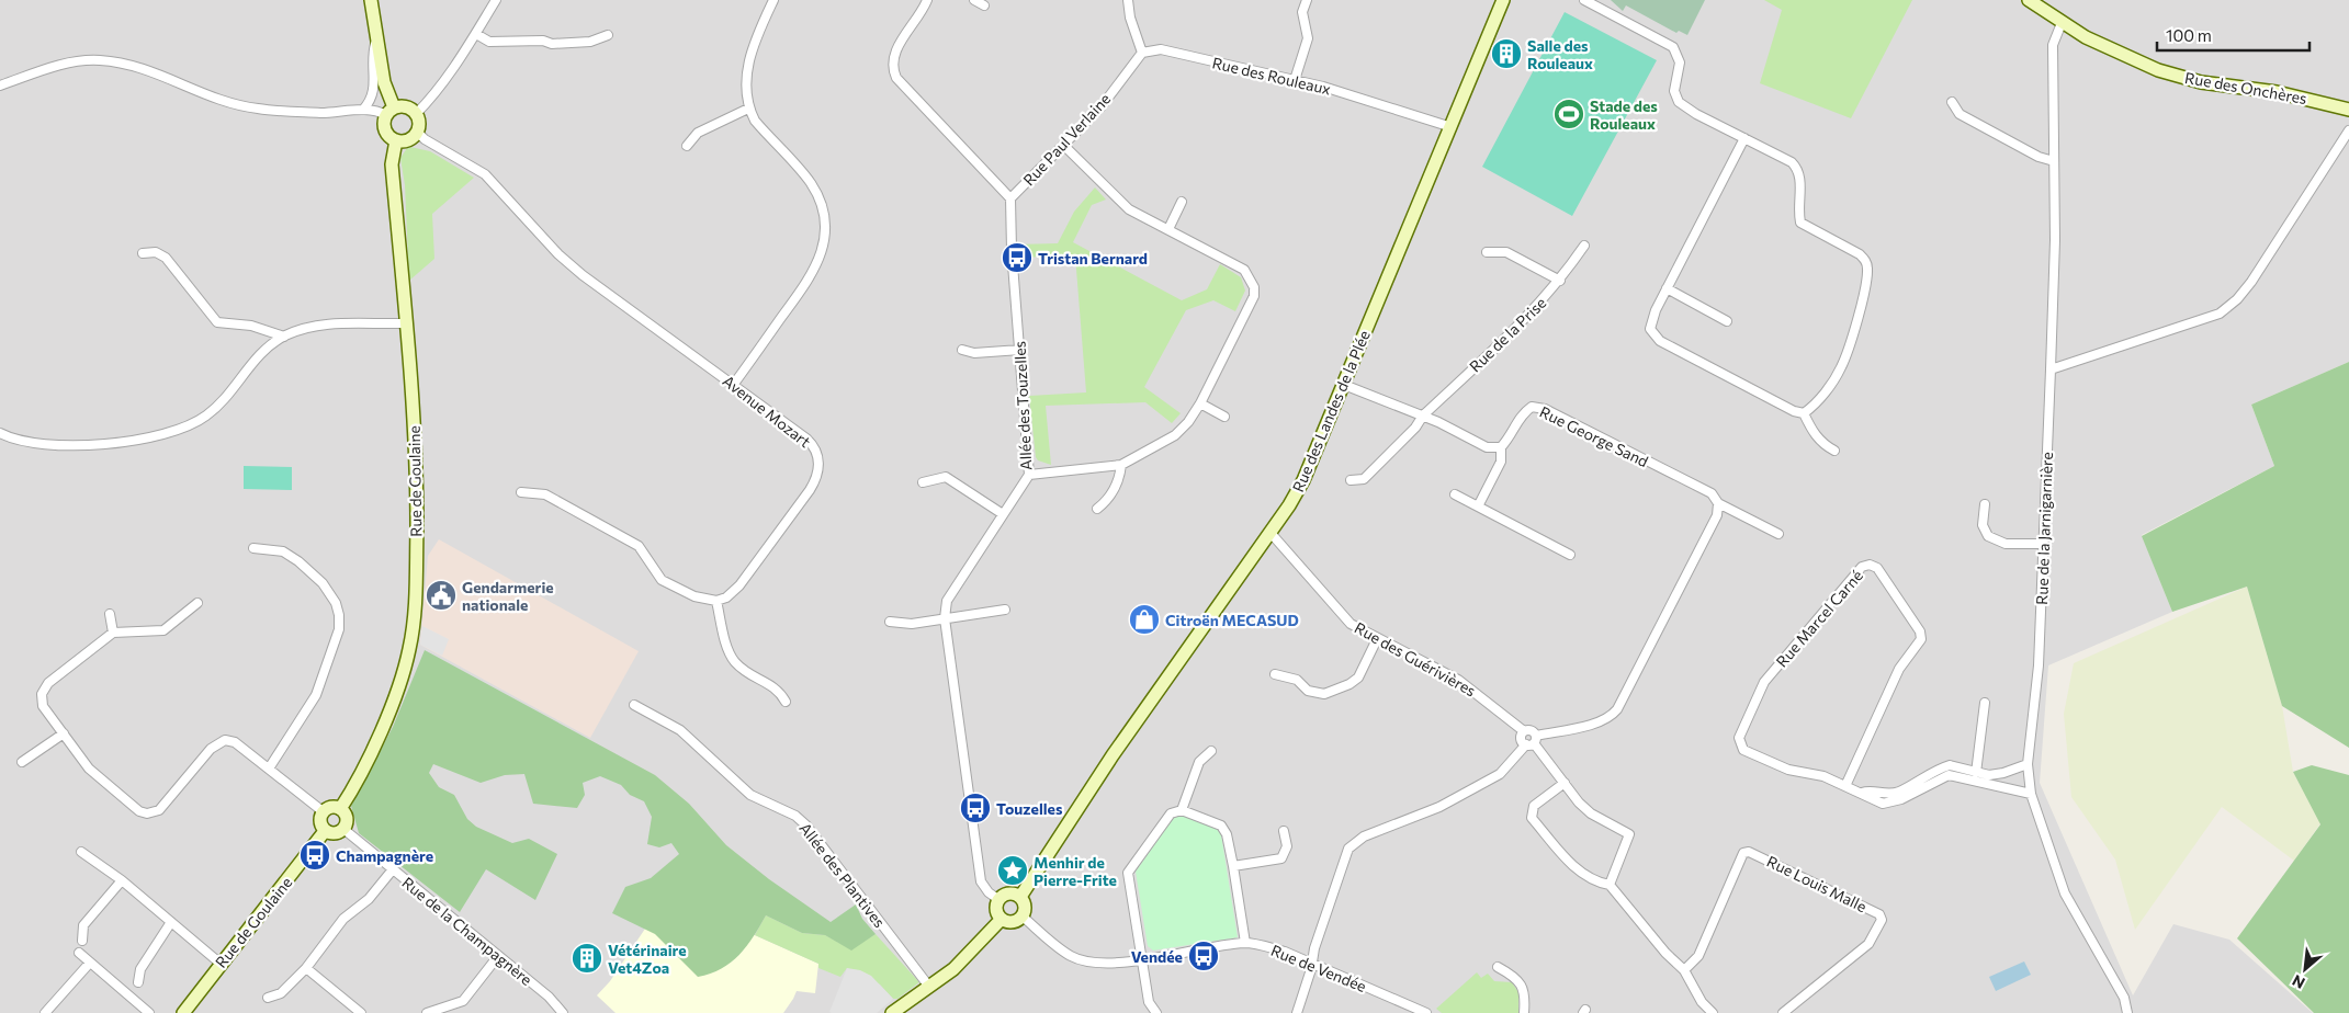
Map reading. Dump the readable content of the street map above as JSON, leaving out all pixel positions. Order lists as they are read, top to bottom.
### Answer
{
  "streets": {
    "street": [
      "Rue des Rouleaux",
      "Rue des Onchères",
      "Rue Paul Verlaine",
      "Rue de la Prise",
      "Allée des Touzelles",
      "Avenue Mozart",
      "Rue des Landes de la Plée",
      "Rue George Sand",
      "Rue de Goulaine",
      "Rue de la Jarnigarnière",
      "Rue Marcel Carné",
      "Rue des Guérivières",
      "Allée des Plantives",
      "Rue Louis Malle",
      "Rue de la Champagnère",
      "Rue de Vendée"
    ]
  },
  "crossings": [
    ["Rue des Rouleaux", "Rue Paul Verlaine"],
    ["Rue des Rouleaux", "Rue des Landes de la Plée"],
    ["Rue des Onchères", "Rue de la Jarnigarnière"],
    ["Rue Paul Verlaine", "Allée des Touzelles"],
    ["Allée des Touzelles", "Rue des Landes de la Plée"],
    ["Allée des Touzelles", "Rue de Vendée"],
    ["Avenue Mozart", "Rue de Goulaine"],
    ["Rue des Landes de la Plée", "Rue des Guérivières"],
    ["Rue des Landes de la Plée", "Rue de Vendée"],
    ["Rue de Goulaine", "Rue de la Champagnère"],
    ["Rue de la Jarnigarnière", "Rue Marcel Carné"]
  ],
  "places": {
    "building": ["Salle des Rouleaux", "Vétérinaire Vet4Zoa"],
    "sports": ["Stade des Rouleaux"],
    "bus stop": [
      "Tristan Bernard",
      "Touzelles",
      "Champagnère",
      "Vendée"
    ],
    "public building": ["Gendarmerie nationale"],
    "shop": ["Citroën MECASUD"],
    "place": ["Menhir de Pierre-Frite"]
  },
  "scale_bar": "100 m",
  "north": "bottom left"
}
